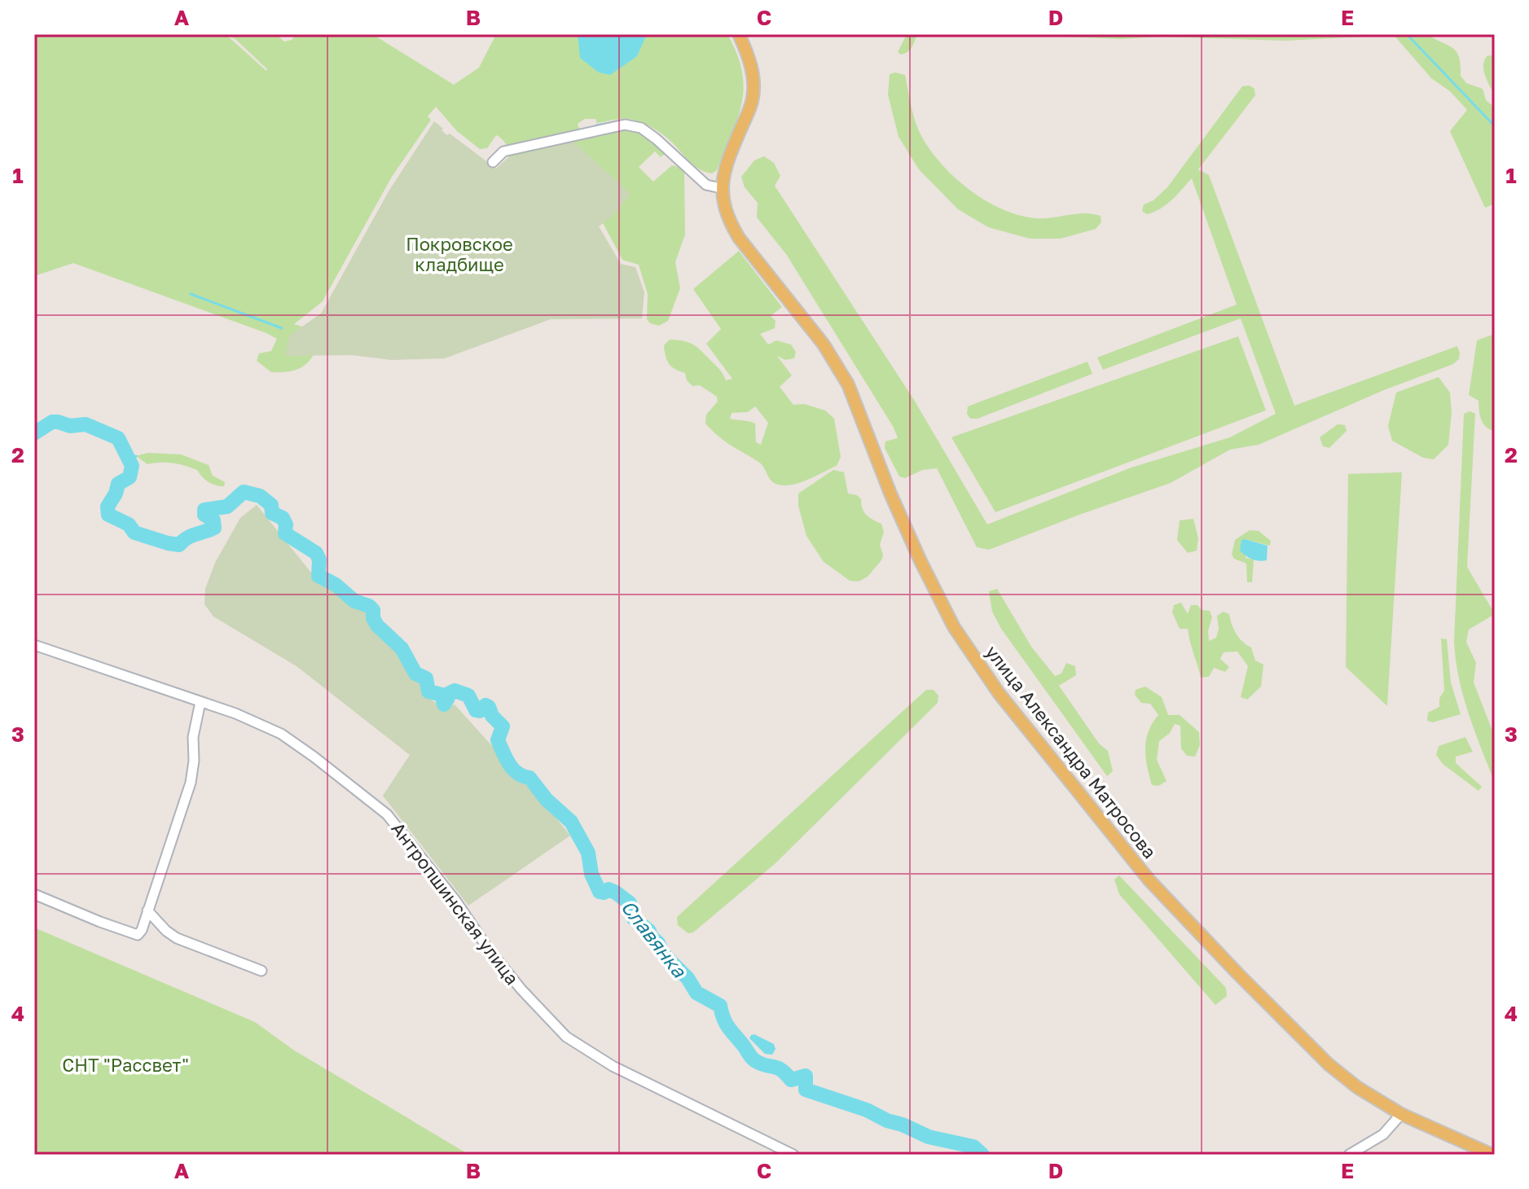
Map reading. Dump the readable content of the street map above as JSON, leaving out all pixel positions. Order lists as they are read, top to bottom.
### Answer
{
  "streets": {
    "main road": ["улица Александра Матросова"],
    "street": ["Антропшинская улица"]
  },
  "water": ["Славянка"],
  "parks": ["Покровское кладбище", "СНТ \"Рассвет\""],
  "grid": {
    "columns": [
      "A",
      "B",
      "C",
      "D",
      "E"
    ],
    "rows": [
      "1",
      "2",
      "3",
      "4"
    ]
  }
}
